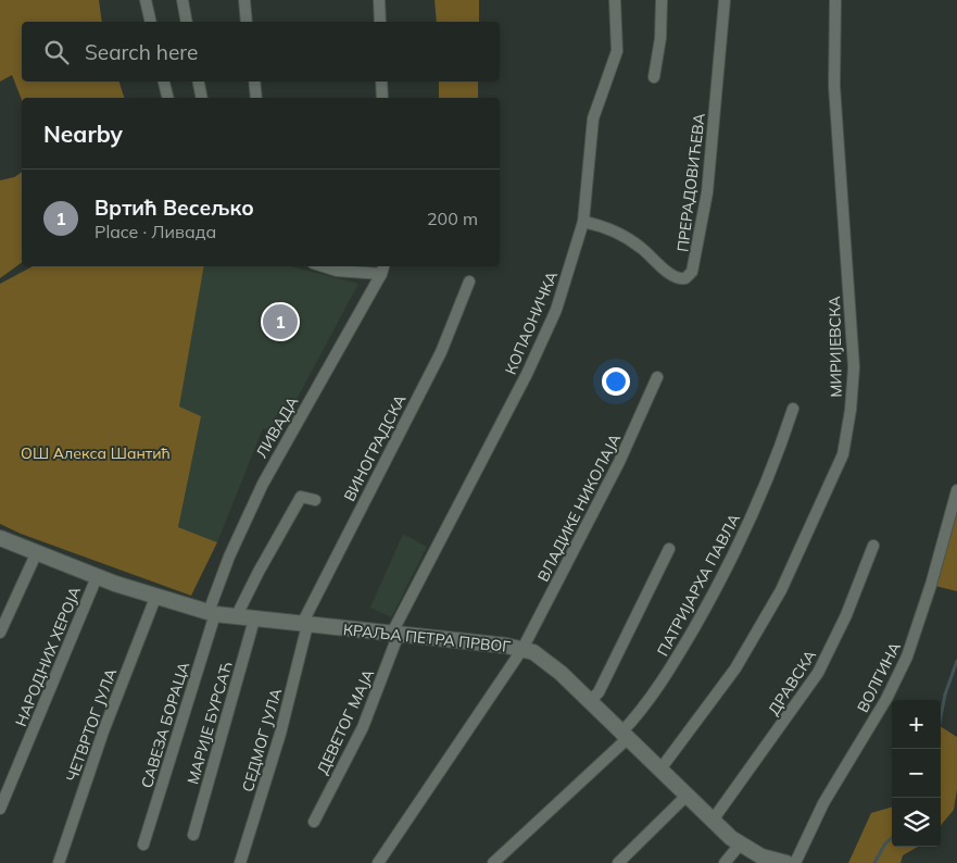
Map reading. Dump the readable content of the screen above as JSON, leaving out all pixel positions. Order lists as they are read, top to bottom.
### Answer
{
  "streets": {
    "street": [
      "ПРЕРАДОВИЋЕВА",
      "КОПАОНИЧКА",
      "МИРИЈЕВСКА",
      "ЛИВАДА",
      "ВИНОГРАДСКА",
      "ВЛАДИКЕ НИКОЛАЈА",
      "ПАТРИЈАРХА ПАВЛА",
      "КРАЉА ПЕТРА ПРВОГ",
      "НАРОДНИХ ХЕРОЈА",
      "ВОЛГИНА",
      "ДРАВСКА",
      "ДЕВЕТОГ МАЈА",
      "МАРИЈЕ БУРСАЋ",
      "ЧЕТВРТОГ ЈУЛА",
      "САВЕЗА БОРАЦА",
      "СЕДМОГ ЈУЛА"
    ]
  },
  "crossings": [
    ["ПРЕРАДОВИЋЕВА", "КОПАОНИЧКА"],
    ["КОПАОНИЧКА", "КРАЉА ПЕТРА ПРВОГ"],
    ["КОПАОНИЧКА", "ДЕВЕТОГ МАЈА"],
    ["МИРИЈЕВСКА", "КРАЉА ПЕТРА ПРВОГ"],
    ["ЛИВАДА", "КРАЉА ПЕТРА ПРВОГ"],
    ["ЛИВАДА", "САВЕЗА БОРАЦА"],
    ["ВИНОГРАДСКА", "КРАЉА ПЕТРА ПРВОГ"],
    ["ВИНОГРАДСКА", "СЕДМОГ ЈУЛА"],
    ["ВЛАДИКЕ НИКОЛАЈА", "КРАЉА ПЕТРА ПРВОГ"],
    ["ПАТРИЈАРХА ПАВЛА", "КРАЉА ПЕТРА ПРВОГ"],
    ["КРАЉА ПЕТРА ПРВОГ", "НАРОДНИХ ХЕРОЈА"],
    ["КРАЉА ПЕТРА ПРВОГ", "ДРАВСКА"],
    ["КРАЉА ПЕТРА ПРВОГ", "ДЕВЕТОГ МАЈА"],
    ["КРАЉА ПЕТРА ПРВОГ", "МАРИЈЕ БУРСАЋ"],
    ["КРАЉА ПЕТРА ПРВОГ", "ЧЕТВРТОГ ЈУЛА"],
    ["КРАЉА ПЕТРА ПРВОГ", "САВЕЗА БОРАЦА"],
    ["КРАЉА ПЕТРА ПРВОГ", "СЕДМОГ ЈУЛА"]
  ],
  "parks": ["ОШ Алекса Шантић"],
  "page": {
    "search": "Search here",
    "heading": "Nearby",
    "list": [
      {
        "mark": "1",
        "name": "Вртић Весељко",
        "note": "Place · Ливада",
        "value": "200 m"
      }
    ],
    "pins": "1",
    "map_buttons": ["+", "−"]
  }
}
